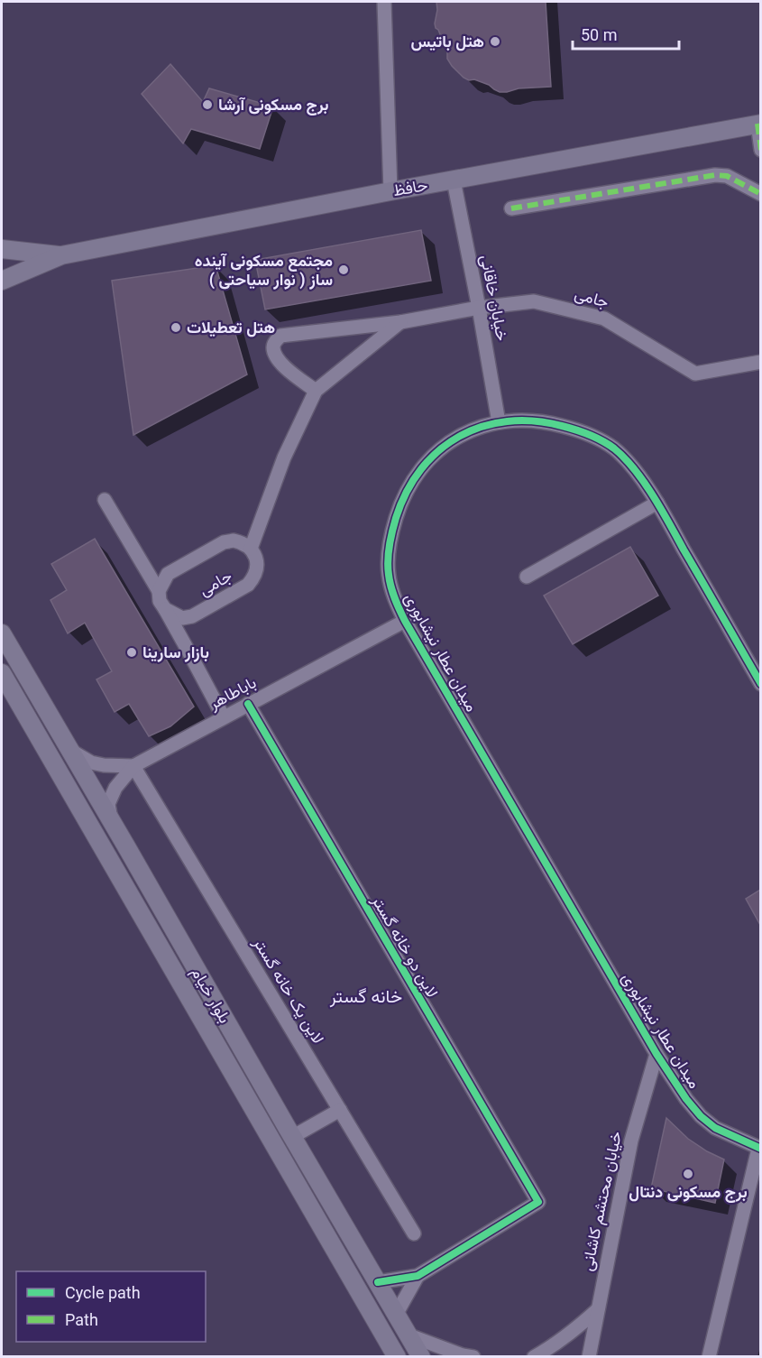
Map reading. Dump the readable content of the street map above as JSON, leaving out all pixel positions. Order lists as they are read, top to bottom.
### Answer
{
  "streets": {
    "main road": ["حافظ", "بلوار خیام"],
    "street": [
      "خیابان خاقانی",
      "جامی",
      "میدان عطار نیشابوری",
      "باباطاهر",
      "لاین دو خانه گستر",
      "لاین یک خانه گستر",
      "خیابان محتشم کاشانی"
    ]
  },
  "crossings": [
    ["حافظ", "خیابان خاقانی"],
    ["خیابان خاقانی", "جامی"],
    ["خیابان خاقانی", "میدان عطار نیشابوری"],
    ["میدان عطار نیشابوری", "باباطاهر"],
    ["میدان عطار نیشابوری", "خیابان محتشم کاشانی"],
    ["باباطاهر", "لاین دو خانه گستر"],
    ["باباطاهر", "لاین یک خانه گستر"],
    ["باباطاهر", "بلوار خیام"]
  ],
  "districts": ["خانه گستر"],
  "places": [
    "هتل باتیس",
    "برج مسکونی آرشا",
    "مجتمع مسکونی آینده ساز ( نوار سیاحتی )",
    "هتل تعطیلات",
    "بازار سارینا",
    "برج مسکونی دنتال"
  ],
  "legend": ["Cycle path", "Path"],
  "scale_bar": "50 m"
}
